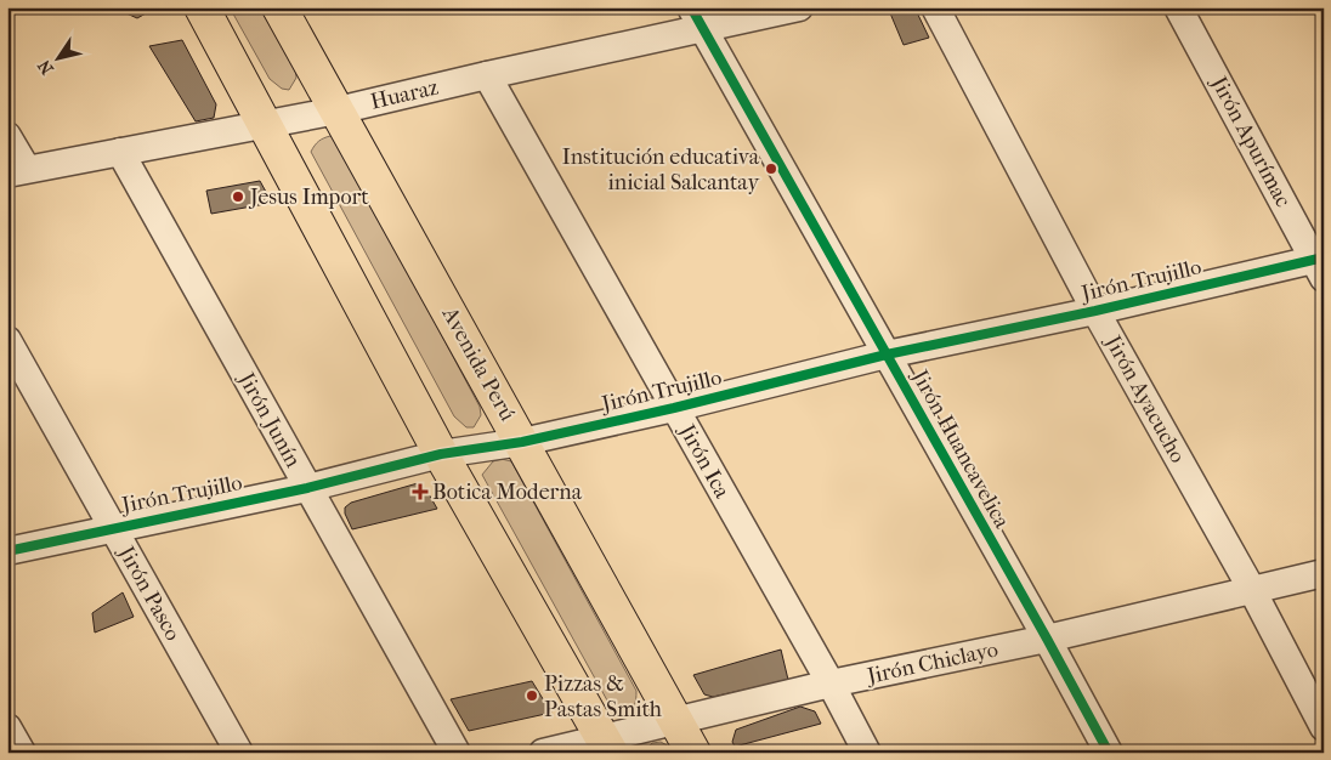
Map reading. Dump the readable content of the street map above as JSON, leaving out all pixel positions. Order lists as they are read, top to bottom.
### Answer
{
  "streets": {
    "main road": ["Avenida Perú"],
    "street": [
      "Huaraz",
      "Jirón Apurímac",
      "Jirón Trujillo",
      "Jirón Ayacucho",
      "Jirón Junín",
      "Jirón Huancavelica",
      "Jirón Ica",
      "Jirón Pasco",
      "Jirón Chiclayo"
    ]
  },
  "crossings": [
    ["Huaraz", "Avenida Perú"],
    ["Huaraz", "Jirón Junín"],
    ["Huaraz", "Jirón Huancavelica"],
    ["Huaraz", "Jirón Ica"],
    ["Jirón Apurímac", "Jirón Trujillo"],
    ["Jirón Trujillo", "Avenida Perú"],
    ["Jirón Trujillo", "Jirón Ayacucho"],
    ["Jirón Trujillo", "Jirón Junín"],
    ["Jirón Trujillo", "Jirón Huancavelica"],
    ["Jirón Trujillo", "Jirón Ica"],
    ["Jirón Trujillo", "Jirón Pasco"],
    ["Avenida Perú", "Jirón Chiclayo"],
    ["Jirón Ayacucho", "Jirón Chiclayo"],
    ["Jirón Huancavelica", "Jirón Chiclayo"],
    ["Jirón Ica", "Jirón Chiclayo"]
  ],
  "places": {
    "other": ["Institución educativa inicial Salcantay", "Jesus Import", "Pizzas & Pastas Smith"],
    "health": ["Botica Moderna"]
  },
  "north": "bottom left"
}
